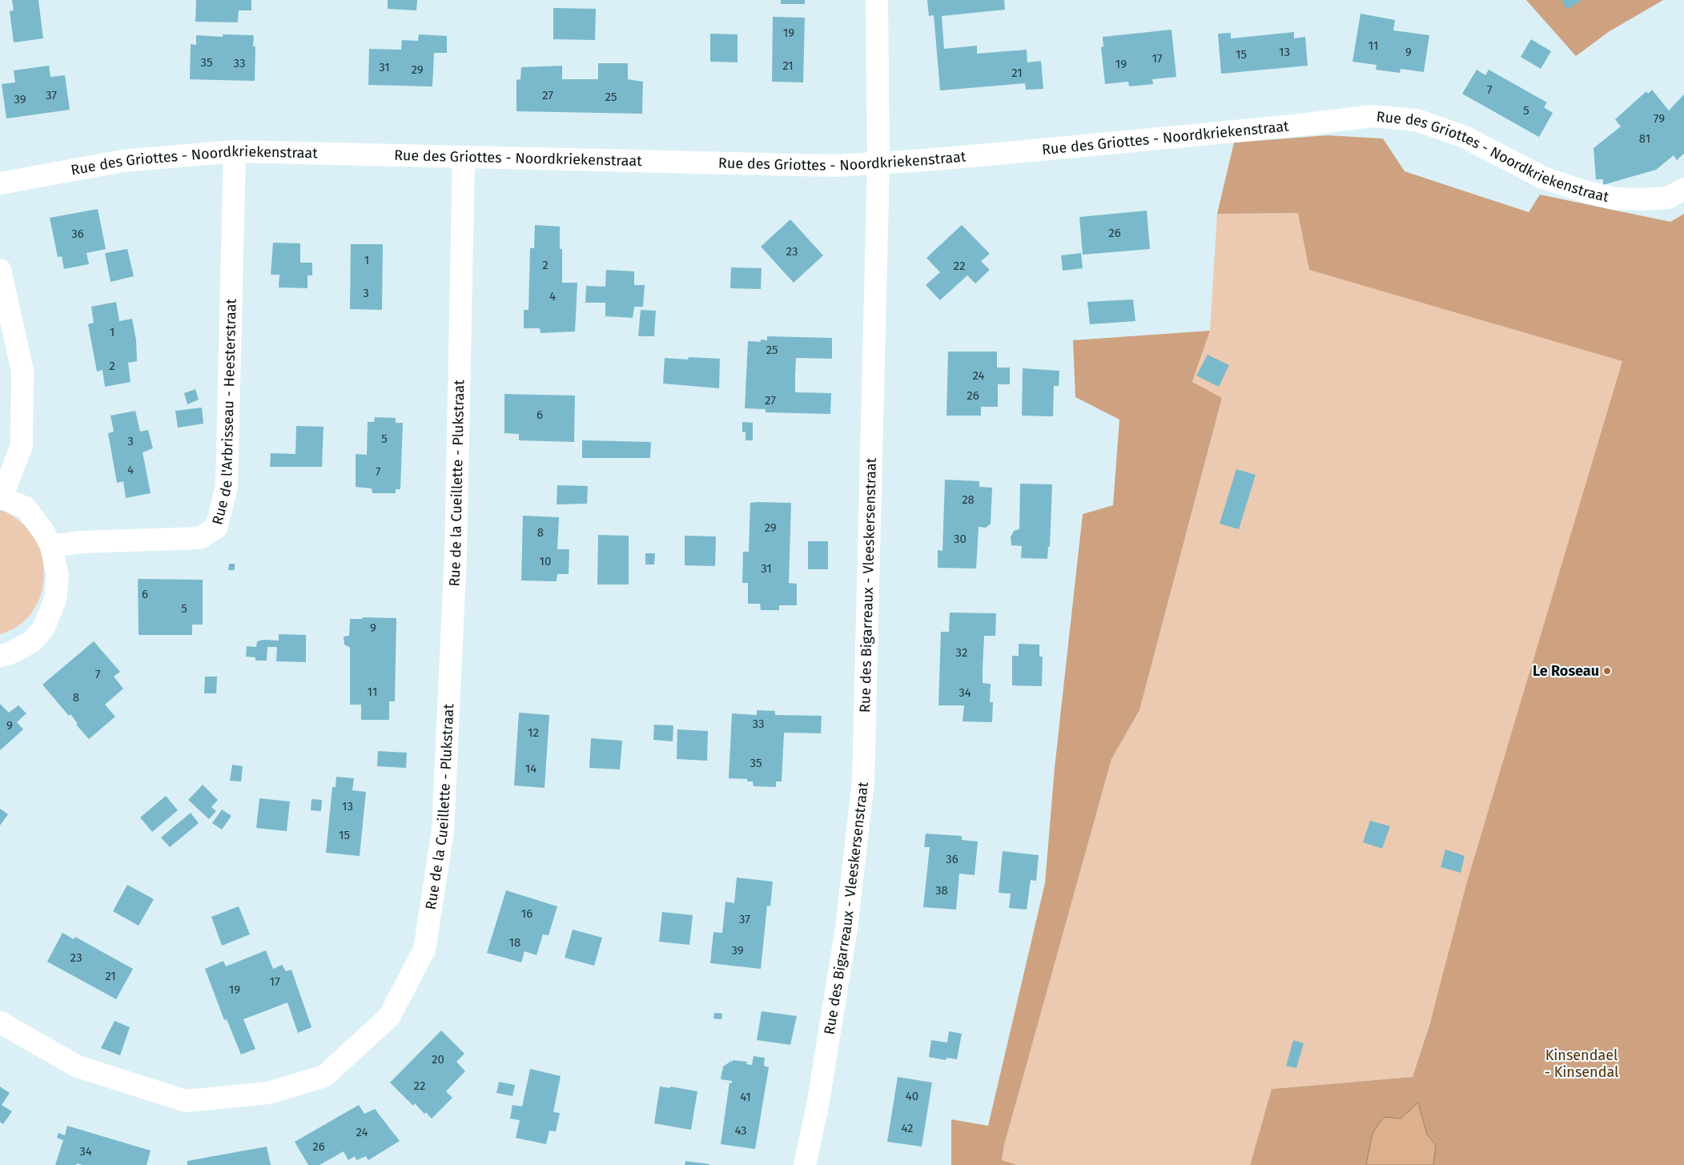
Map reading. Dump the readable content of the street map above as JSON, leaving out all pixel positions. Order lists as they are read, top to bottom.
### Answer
{
  "streets": {
    "street": [
      "Rue des Griottes - Noordkriekenstraat",
      "Rue de l'Arbrisseau - Heesterstraat",
      "Rue de la Cueillette - Plukstraat",
      "Rue des Bigarreaux - Vleeskersenstraat"
    ]
  },
  "crossings": [
    ["Rue des Griottes - Noordkriekenstraat", "Rue de l'Arbrisseau - Heesterstraat"],
    ["Rue des Griottes - Noordkriekenstraat", "Rue de la Cueillette - Plukstraat"],
    ["Rue des Griottes - Noordkriekenstraat", "Rue des Bigarreaux - Vleeskersenstraat"]
  ],
  "parks": ["Kinsendael - Kinsendal"],
  "places": ["Le Roseau"],
  "house_numbers": [
    "19",
    "11",
    "13",
    "9",
    "15",
    "17",
    "35",
    "33",
    "19",
    "21",
    "31",
    "29",
    "21",
    "7",
    "37",
    "27",
    "25",
    "39",
    "5",
    "79",
    "81",
    "26",
    "36",
    "23",
    "1",
    "2",
    "22",
    "3",
    "4",
    "1",
    "25",
    "2",
    "24",
    "26",
    "27",
    "6",
    "5",
    "3",
    "4",
    "7",
    "28",
    "29",
    "8",
    "30",
    "10",
    "31",
    "6",
    "5",
    "9",
    "32",
    "7",
    "11",
    "34",
    "8",
    "33",
    "9",
    "12",
    "35",
    "14",
    "13",
    "15",
    "36",
    "38",
    "16",
    "37",
    "18",
    "39",
    "23",
    "21",
    "17",
    "19",
    "20",
    "22",
    "40",
    "41",
    "42",
    "43",
    "24",
    "26",
    "34"
  ]
}
